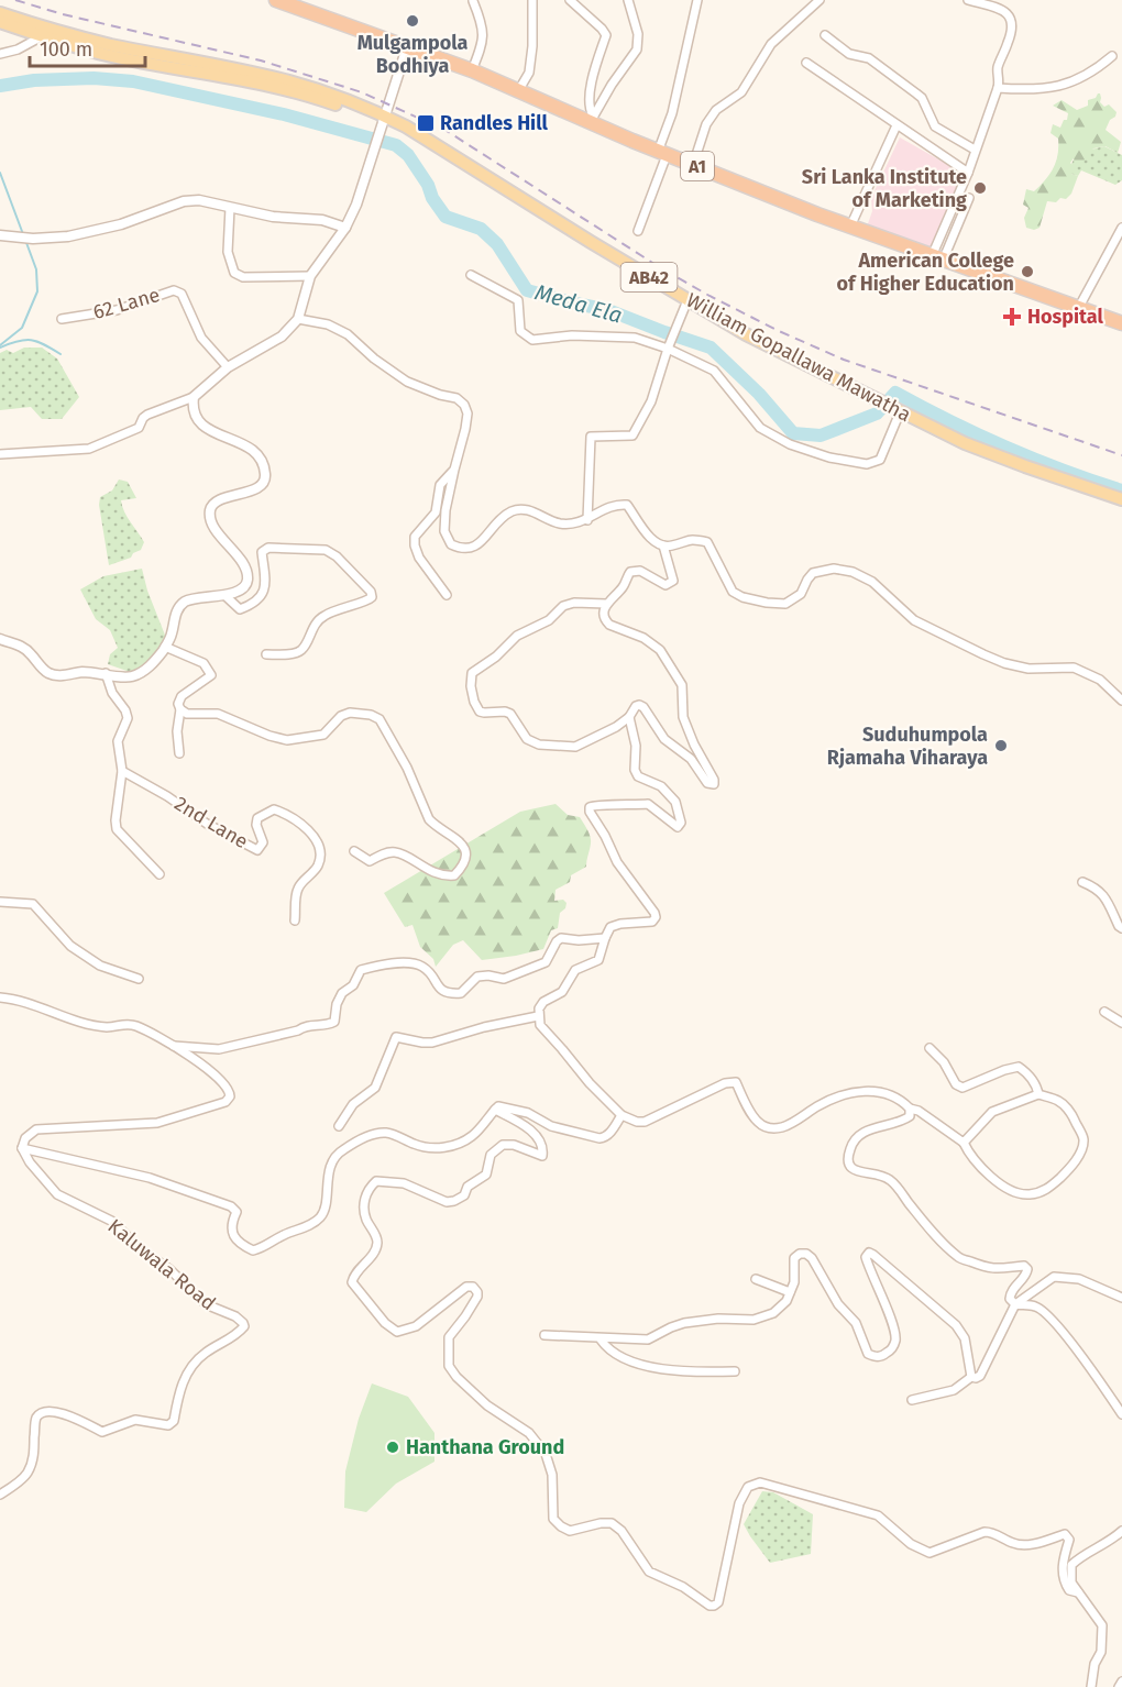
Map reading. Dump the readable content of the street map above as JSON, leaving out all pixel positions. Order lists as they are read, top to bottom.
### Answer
{
  "streets": {
    "highway": ["A1"],
    "main road": ["AB42", "William Gopallawa Mawatha"],
    "street": ["62 Lane", "2nd Lane", "Kaluwala Road"]
  },
  "water": ["Meda Ela"],
  "places": {
    "other": [
      "Mulgampola Bodhiya",
      "Sri Lanka Institute of Marketing",
      "American College of Higher Education",
      "Suduhumpola Rjamaha Viharaya",
      "Hanthana Ground"
    ],
    "transit": ["Randles Hill"],
    "health": ["Hospital"]
  },
  "scale_bar": "100 m"
}
